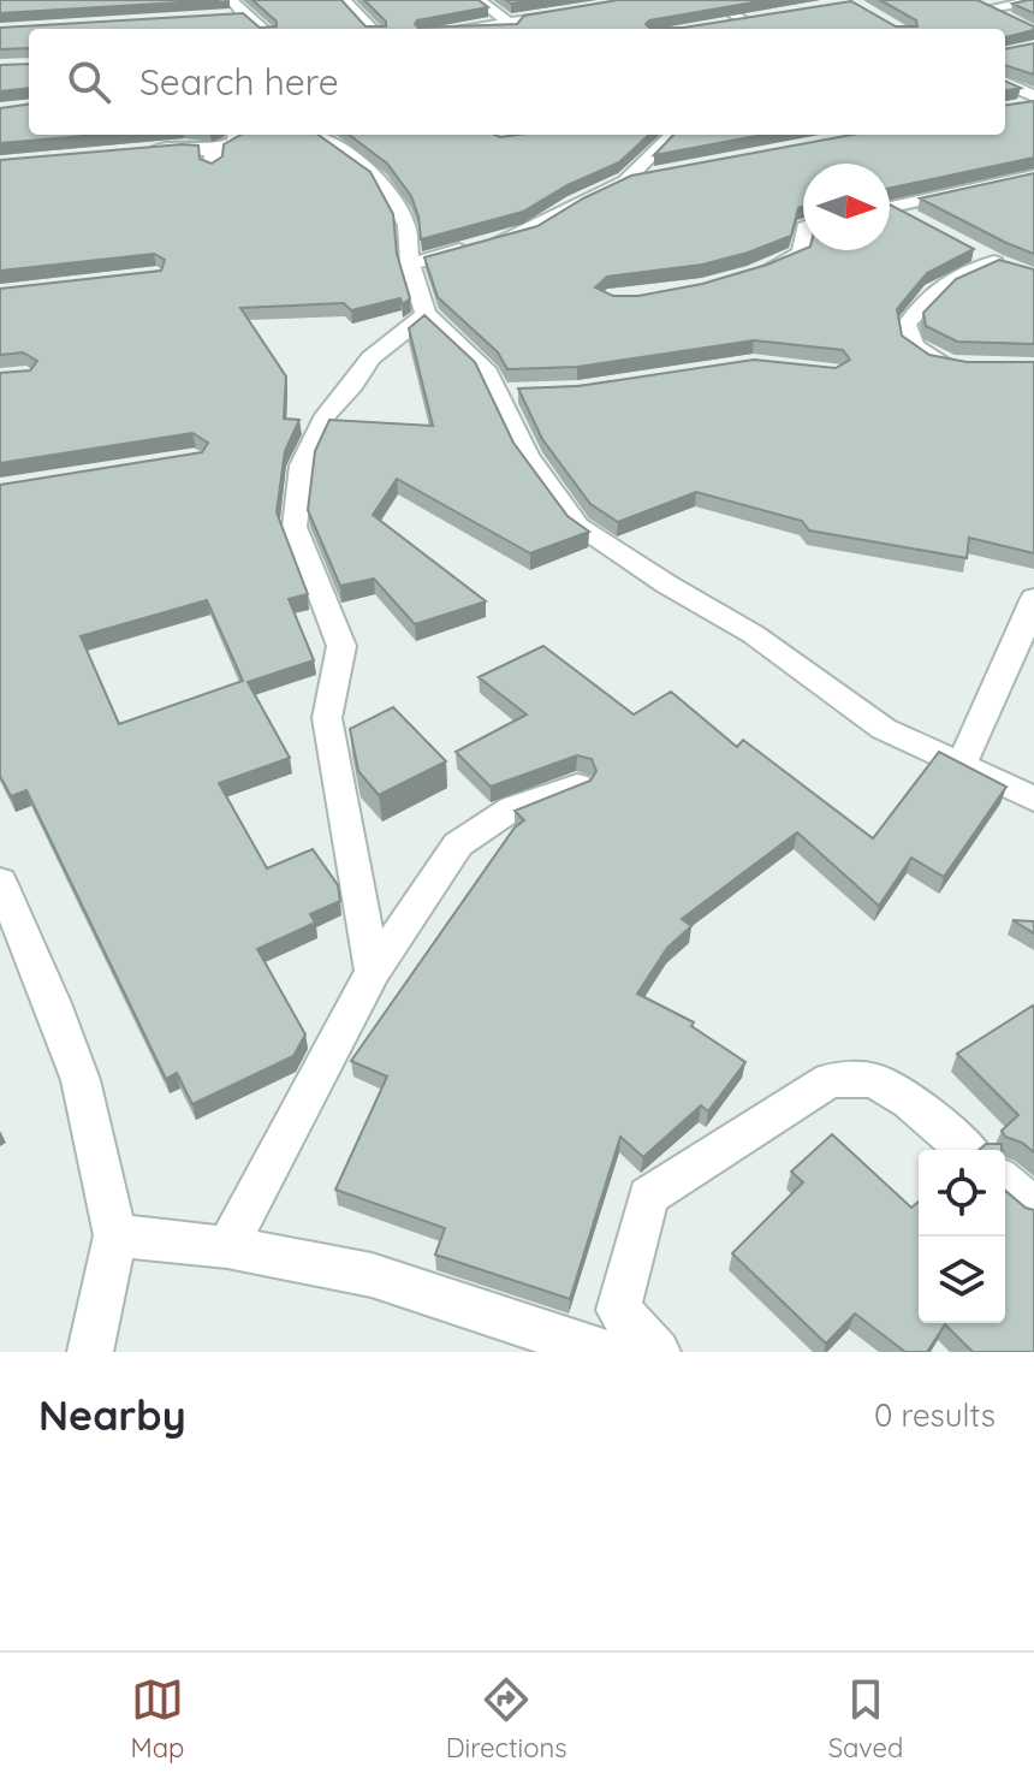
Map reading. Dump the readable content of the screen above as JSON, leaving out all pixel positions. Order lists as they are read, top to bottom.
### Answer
{
  "north": "right",
  "page": {
    "search": "Search here",
    "heading": ["Nearby", "0 results"],
    "nav": ["Map", "Directions", "Saved"]
  }
}
